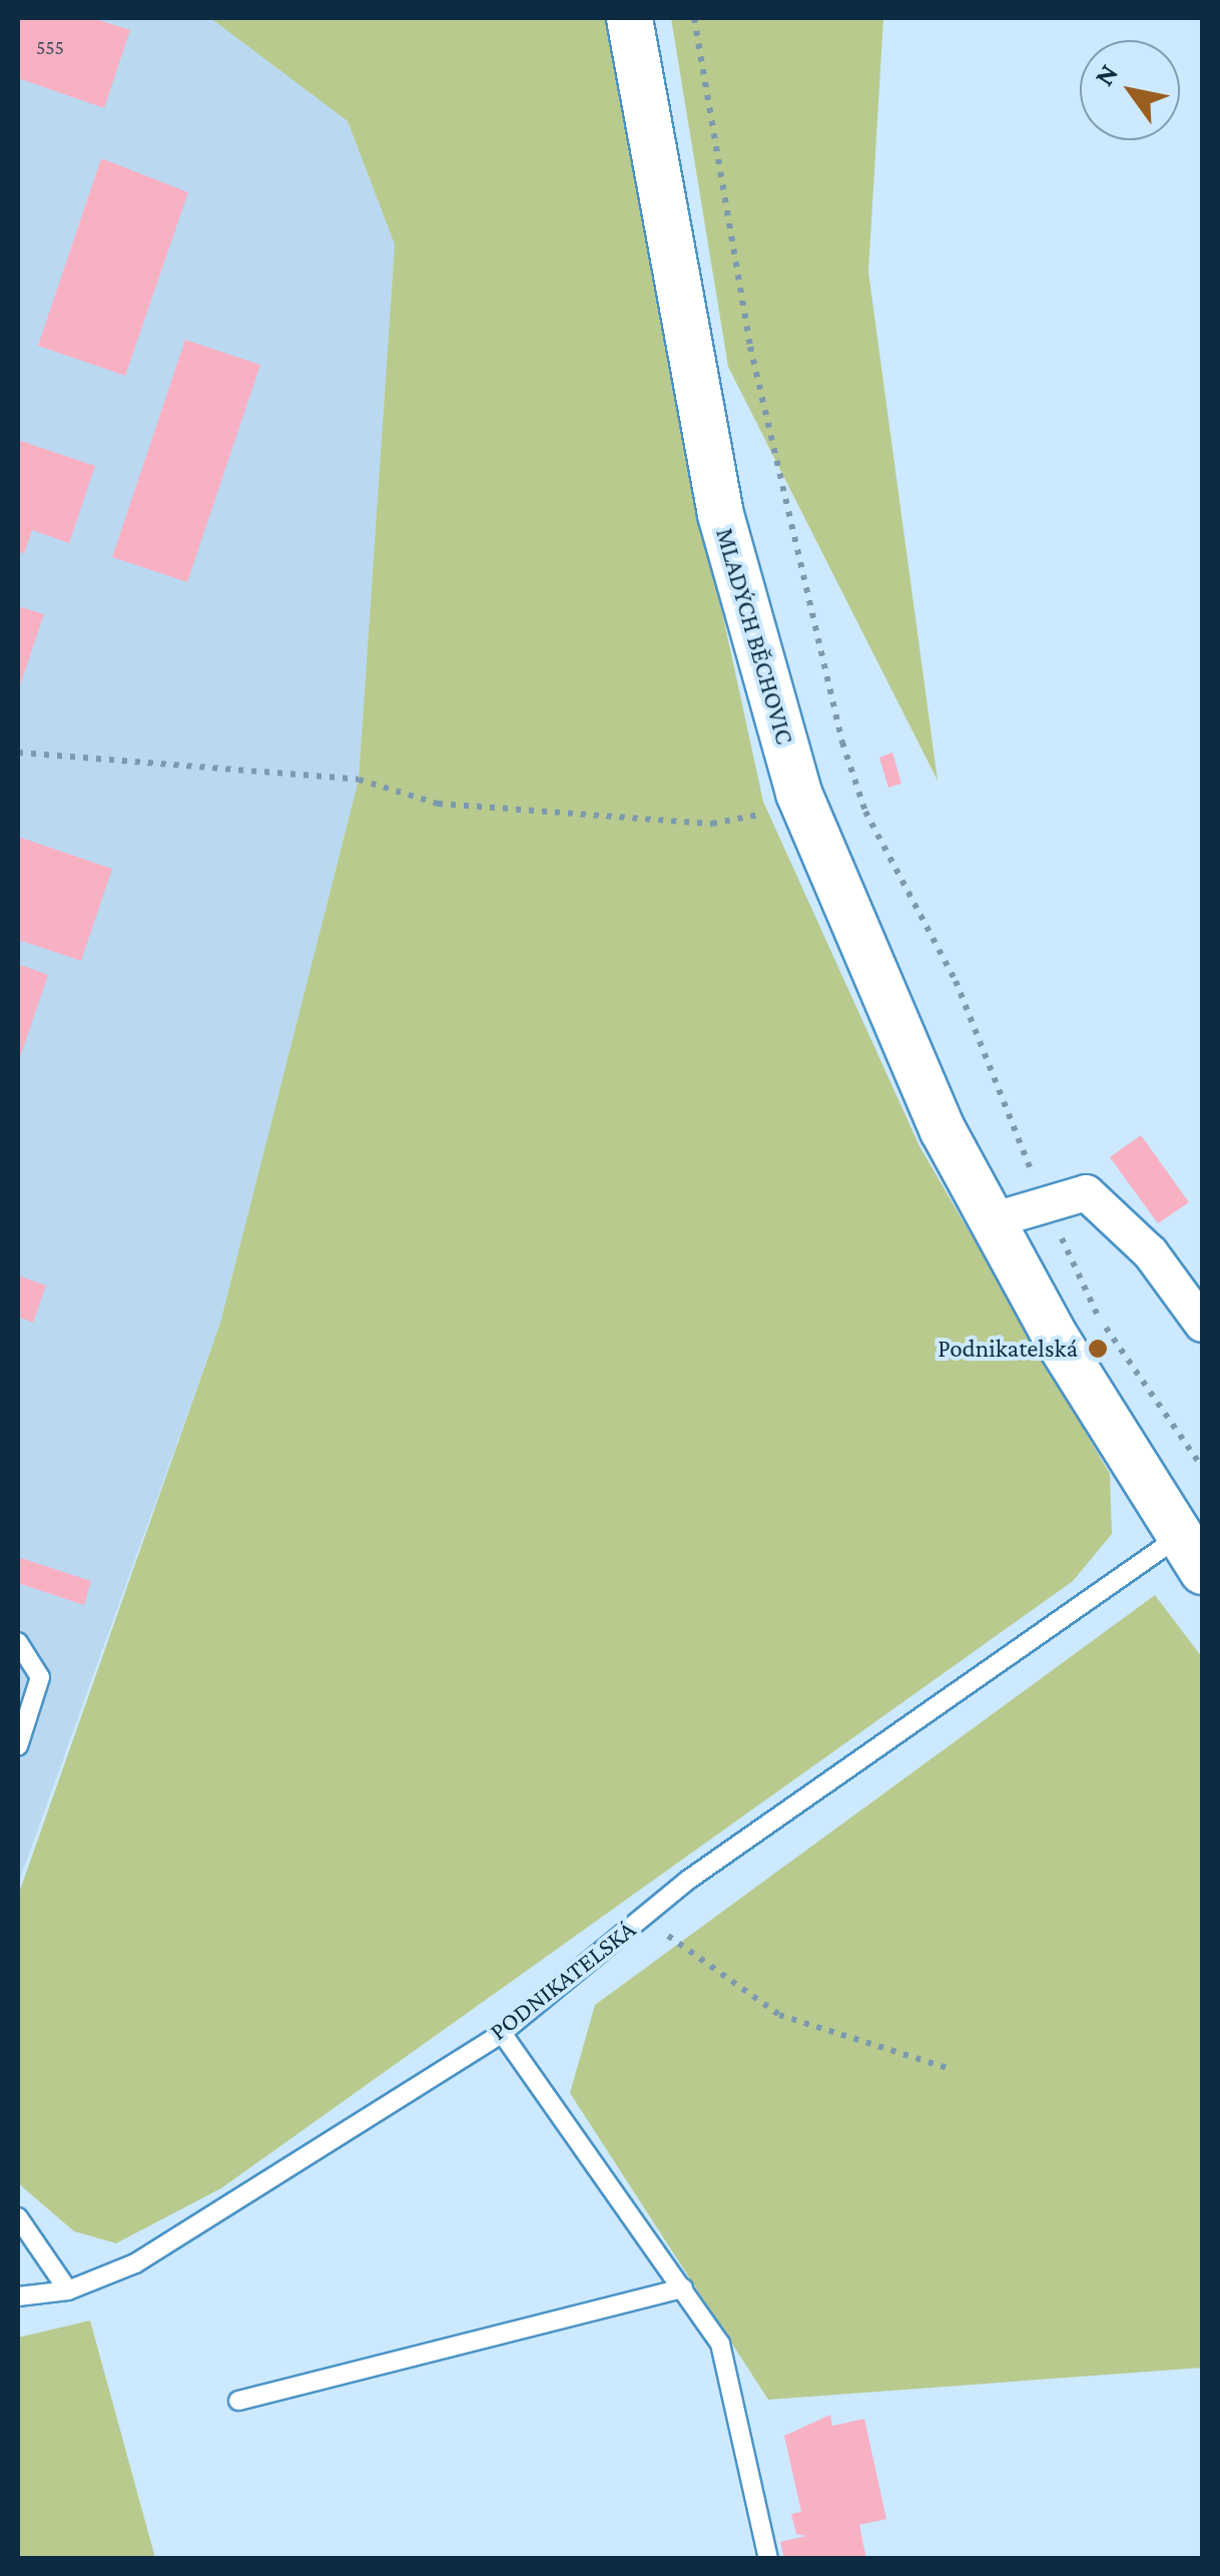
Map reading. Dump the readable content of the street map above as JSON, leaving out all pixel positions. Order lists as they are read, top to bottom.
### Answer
{
  "streets": {
    "street": ["MLADÝCH BĚCHOVIC"],
    "lane": ["PODNIKATELSKÁ"]
  },
  "crossings": [
    ["MLADÝCH BĚCHOVIC", "PODNIKATELSKÁ"]
  ],
  "places": ["Podnikatelská"],
  "house_numbers": ["555"],
  "north": "top left"
}
